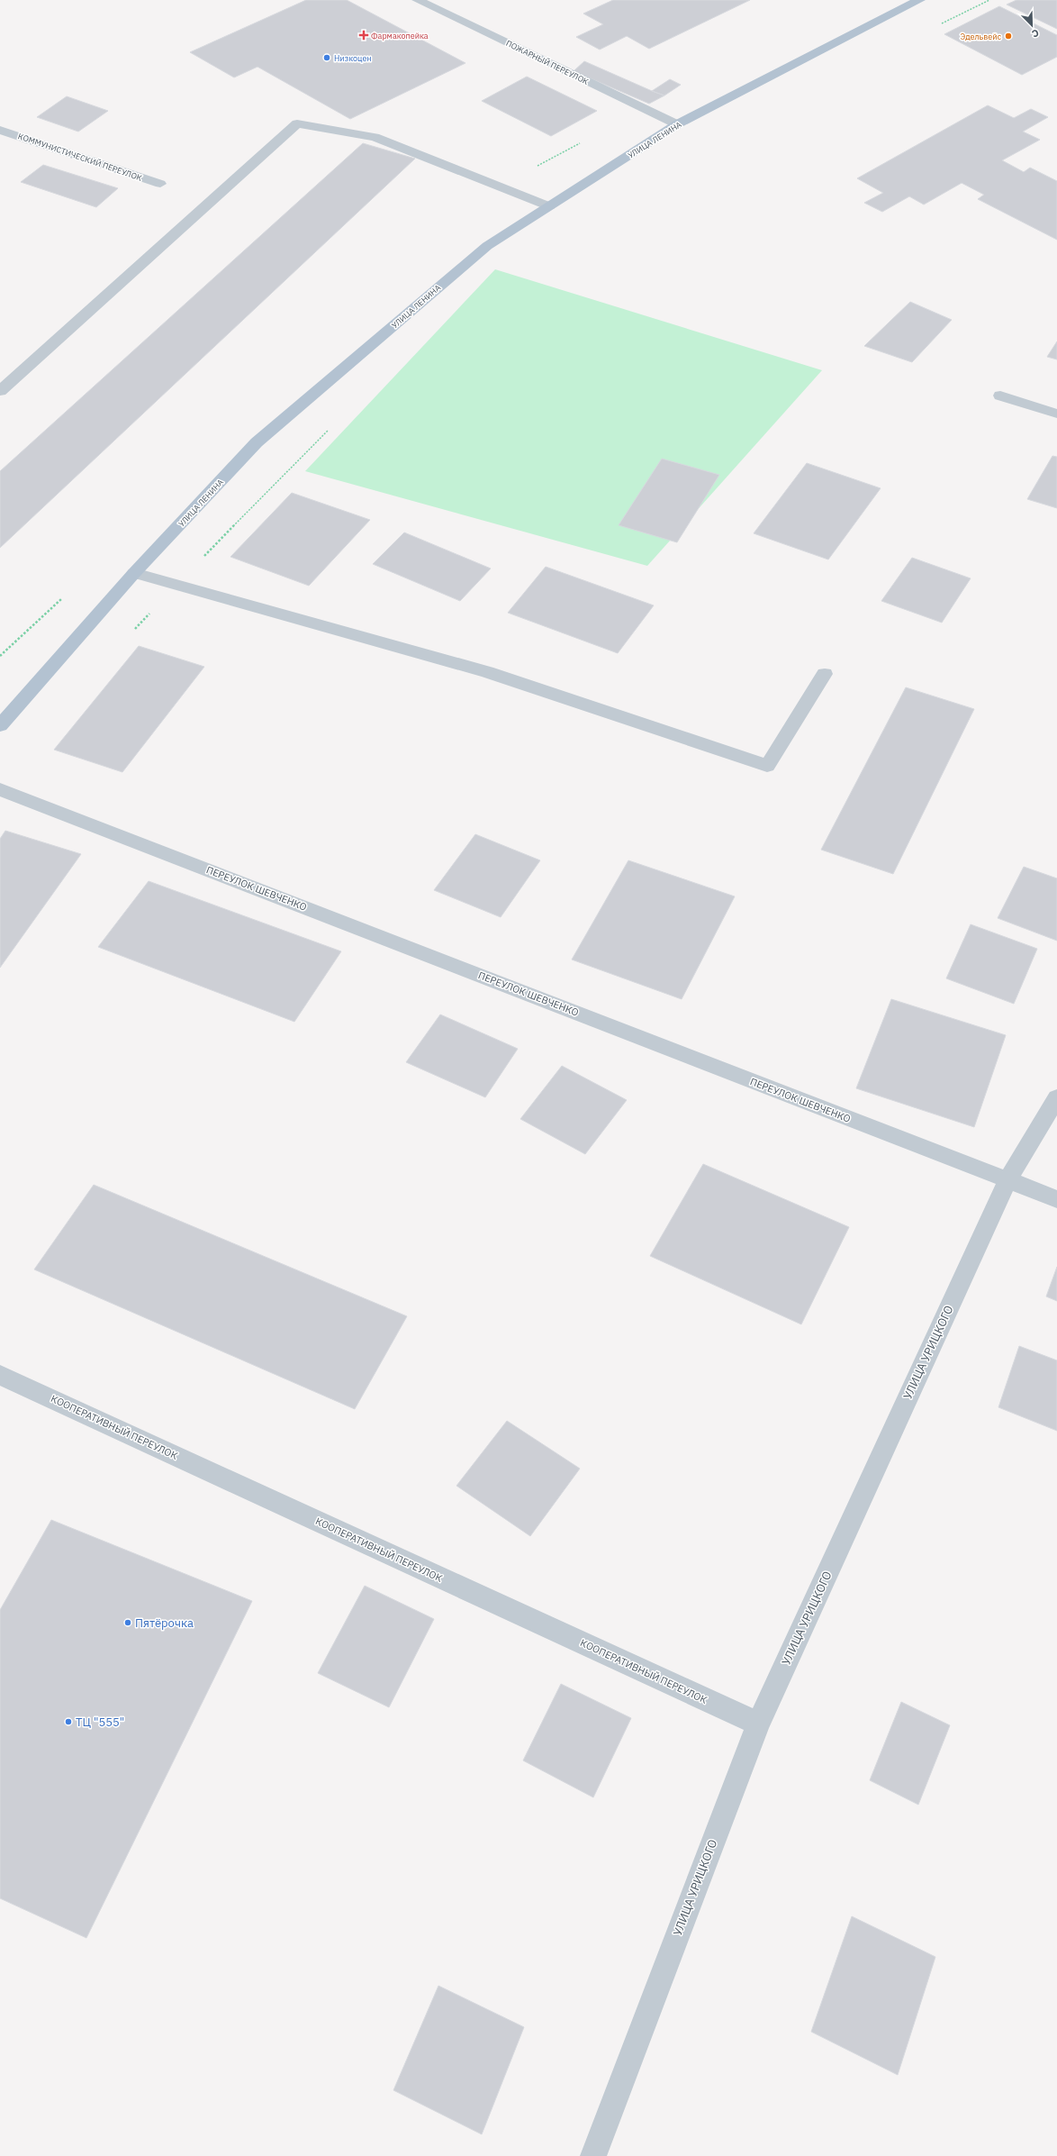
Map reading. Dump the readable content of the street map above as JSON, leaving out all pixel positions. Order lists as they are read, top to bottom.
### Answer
{
  "streets": {
    "main road": ["УЛИЦА ЛЕНИНА"],
    "street": [
      "ПОЖАРНЫЙ ПЕРЕУЛОК",
      "КОММУНИСТИЧЕСКИЙ ПЕРЕУЛОК",
      "ПЕРЕУЛОК ШЕВЧЕНКО",
      "УЛИЦА УРИЦКОГО",
      "КООПЕРАТИВНЫЙ ПЕРЕУЛОК"
    ]
  },
  "crossings": [
    ["ПОЖАРНЫЙ ПЕРЕУЛОК", "УЛИЦА ЛЕНИНА"],
    ["ПЕРЕУЛОК ШЕВЧЕНКО", "УЛИЦА УРИЦКОГО"],
    ["УЛИЦА УРИЦКОГО", "КООПЕРАТИВНЫЙ ПЕРЕУЛОК"]
  ],
  "places": {
    "health": ["Фармакопейка"],
    "other": [
      "Эдельвейс",
      "Низкоцен",
      "Пятёрочка",
      "ТЦ \"555\""
    ]
  },
  "north": "bottom right"
}
